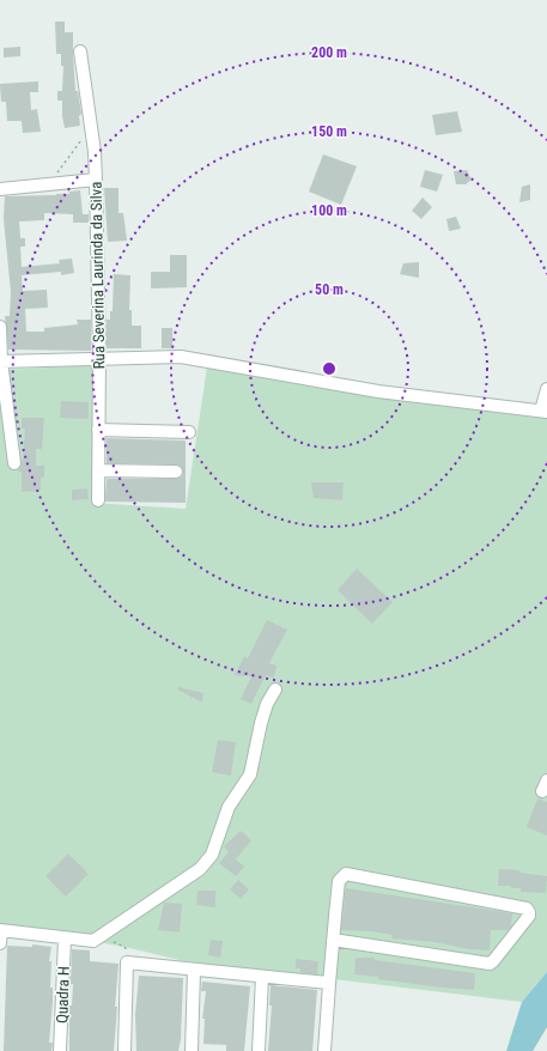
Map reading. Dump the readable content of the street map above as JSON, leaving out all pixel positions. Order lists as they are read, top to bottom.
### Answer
{
  "streets": {
    "street": ["Rua Severina Laurinda da Silva", "Quadra H"]
  },
  "rings": [
    "200 m",
    "150 m",
    "100 m",
    "50 m"
  ]
}
